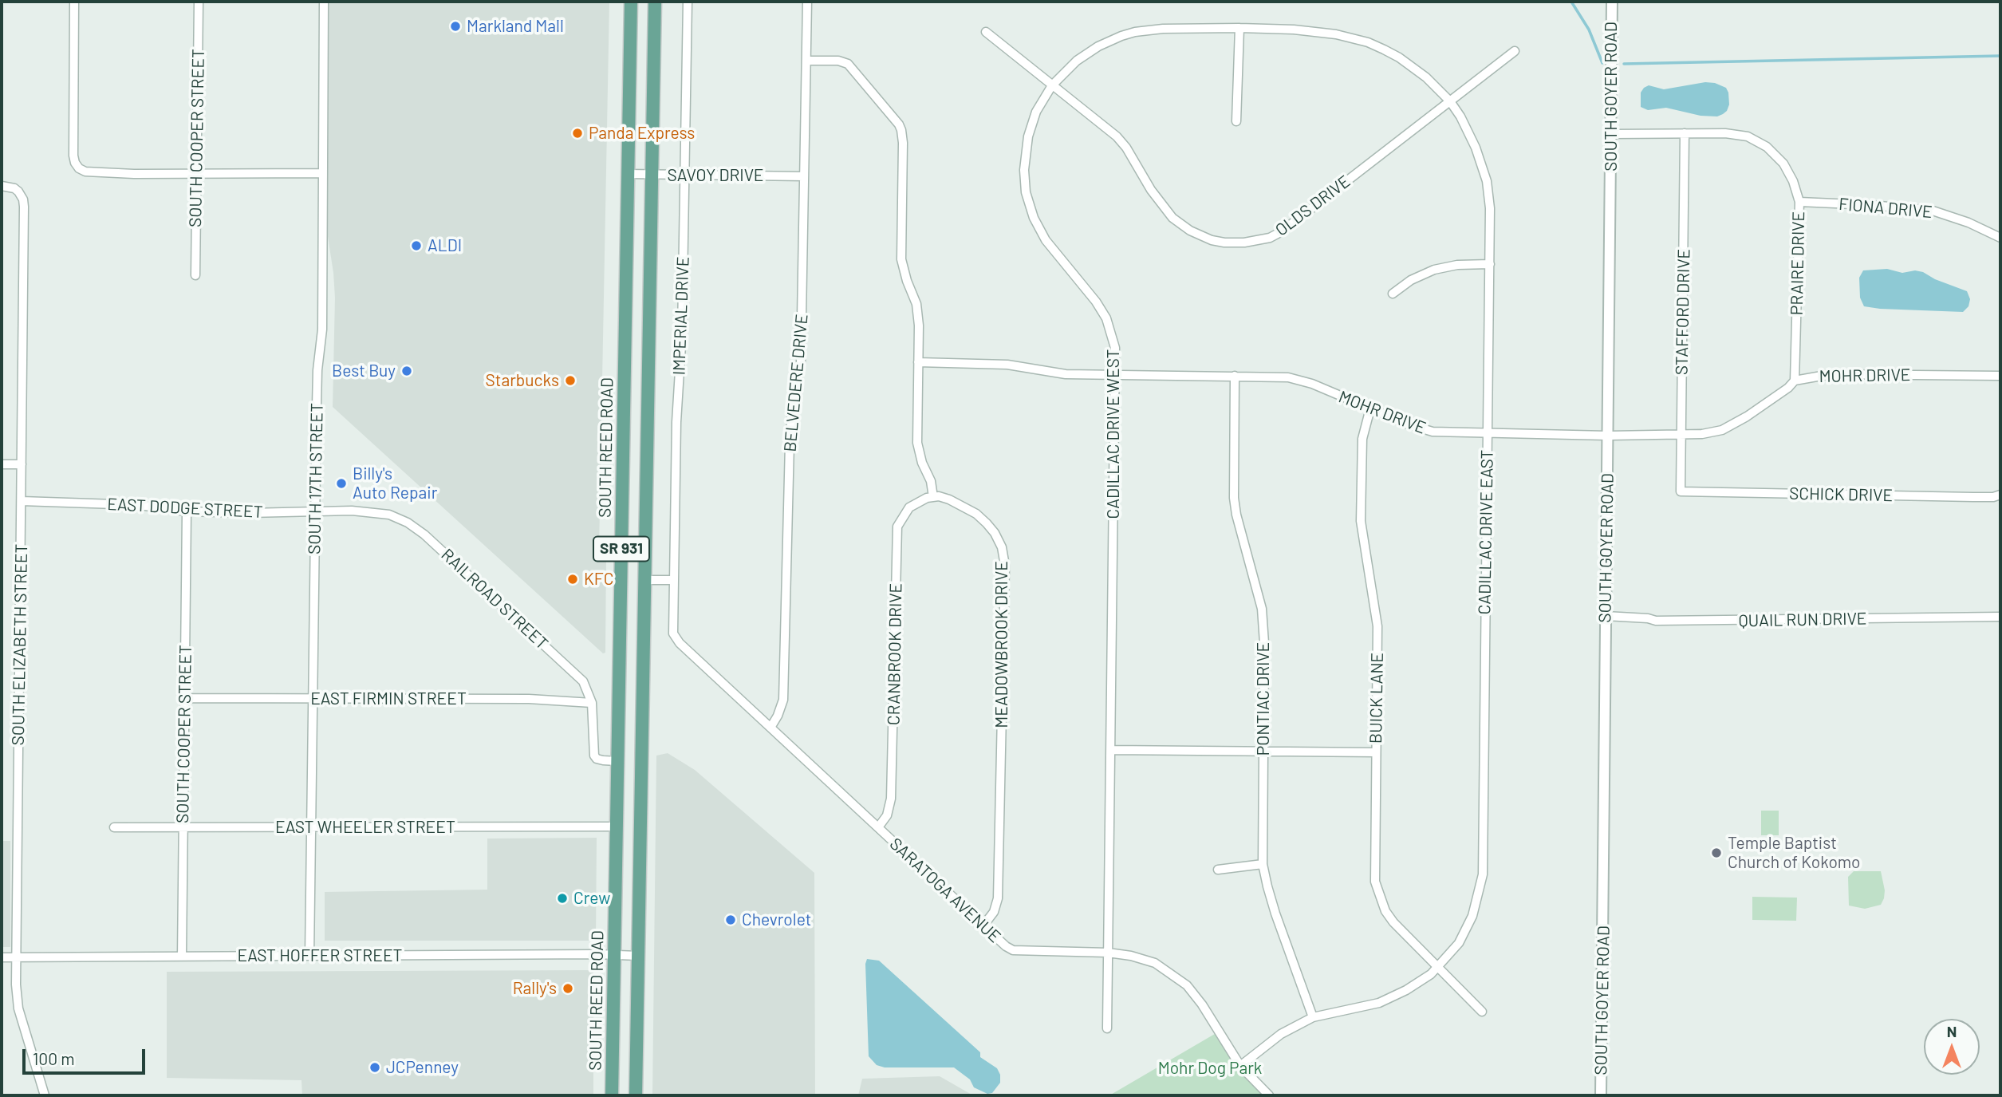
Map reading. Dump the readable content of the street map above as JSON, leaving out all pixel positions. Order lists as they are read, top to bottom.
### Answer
{
  "streets": {
    "main road": ["SOUTH REED ROAD", "SR 931"],
    "street": [
      "SOUTH GOYER ROAD",
      "SOUTH COOPER STREET",
      "SAVOY DRIVE",
      "OLDS DRIVE",
      "FIONA DRIVE",
      "PRAIRE DRIVE",
      "STAFFORD DRIVE",
      "IMPERIAL DRIVE",
      "MOHR DRIVE",
      "BELVEDERE DRIVE",
      "CADILLAC DRIVE WEST",
      "SOUTH 17TH STREET",
      "SCHICK DRIVE",
      "EAST DODGE STREET",
      "CADILLAC DRIVE EAST",
      "RAILROAD STREET",
      "QUAIL RUN DRIVE",
      "SOUTH ELIZABETH STREET",
      "MEADOWBROOK DRIVE",
      "CRANBROOK DRIVE",
      "BUICK LANE",
      "EAST FIRMIN STREET",
      "PONTIAC DRIVE",
      "EAST WHEELER STREET",
      "SARATOGA AVENUE",
      "EAST HOFFER STREET"
    ]
  },
  "crossings": [
    ["SOUTH GOYER ROAD", "PRAIRE DRIVE"],
    ["SOUTH GOYER ROAD", "MOHR DRIVE"],
    ["SOUTH GOYER ROAD", "QUAIL RUN DRIVE"],
    ["SOUTH COOPER STREET", "EAST DODGE STREET"],
    ["SOUTH COOPER STREET", "EAST FIRMIN STREET"],
    ["SOUTH COOPER STREET", "EAST WHEELER STREET"],
    ["SOUTH COOPER STREET", "EAST HOFFER STREET"],
    ["SAVOY DRIVE", "IMPERIAL DRIVE"],
    ["SAVOY DRIVE", "BELVEDERE DRIVE"],
    ["SAVOY DRIVE", "SOUTH REED ROAD"],
    ["SAVOY DRIVE", "SR 931"],
    ["OLDS DRIVE", "CADILLAC DRIVE WEST"],
    ["OLDS DRIVE", "CADILLAC DRIVE EAST"],
    ["FIONA DRIVE", "PRAIRE DRIVE"],
    ["PRAIRE DRIVE", "STAFFORD DRIVE"],
    ["PRAIRE DRIVE", "MOHR DRIVE"],
    ["STAFFORD DRIVE", "MOHR DRIVE"],
    ["STAFFORD DRIVE", "SCHICK DRIVE"],
    ["IMPERIAL DRIVE", "SARATOGA AVENUE"],
    ["MOHR DRIVE", "CADILLAC DRIVE WEST"],
    ["MOHR DRIVE", "CADILLAC DRIVE EAST"],
    ["MOHR DRIVE", "BUICK LANE"],
    ["MOHR DRIVE", "PONTIAC DRIVE"],
    ["BELVEDERE DRIVE", "SARATOGA AVENUE"],
    ["CADILLAC DRIVE WEST", "CADILLAC DRIVE EAST"],
    ["CADILLAC DRIVE WEST", "SARATOGA AVENUE"],
    ["SOUTH REED ROAD", "EAST WHEELER STREET"],
    ["SOUTH REED ROAD", "EAST HOFFER STREET"],
    ["SOUTH 17TH STREET", "EAST DODGE STREET"],
    ["SOUTH 17TH STREET", "EAST FIRMIN STREET"],
    ["SOUTH 17TH STREET", "EAST WHEELER STREET"],
    ["SOUTH 17TH STREET", "EAST HOFFER STREET"],
    ["EAST DODGE STREET", "RAILROAD STREET"],
    ["EAST DODGE STREET", "SOUTH ELIZABETH STREET"],
    ["CADILLAC DRIVE EAST", "BUICK LANE"],
    ["CADILLAC DRIVE EAST", "PONTIAC DRIVE"],
    ["CADILLAC DRIVE EAST", "SARATOGA AVENUE"],
    ["SR 931", "EAST HOFFER STREET"],
    ["RAILROAD STREET", "EAST FIRMIN STREET"],
    ["SOUTH ELIZABETH STREET", "EAST HOFFER STREET"],
    ["MEADOWBROOK DRIVE", "CRANBROOK DRIVE"],
    ["MEADOWBROOK DRIVE", "SARATOGA AVENUE"],
    ["CRANBROOK DRIVE", "SARATOGA AVENUE"]
  ],
  "parks": ["Mohr Dog Park"],
  "places": [
    "Markland Mall",
    "Panda Express",
    "ALDI",
    "Best Buy",
    "Starbucks",
    "Billy's Auto Repair",
    "KFC",
    "Temple Baptist Church of Kokomo",
    "Crew",
    "Chevrolet",
    "Rally's",
    "JCPenney"
  ],
  "scale_bar": "100 m",
  "north": "top"
}
